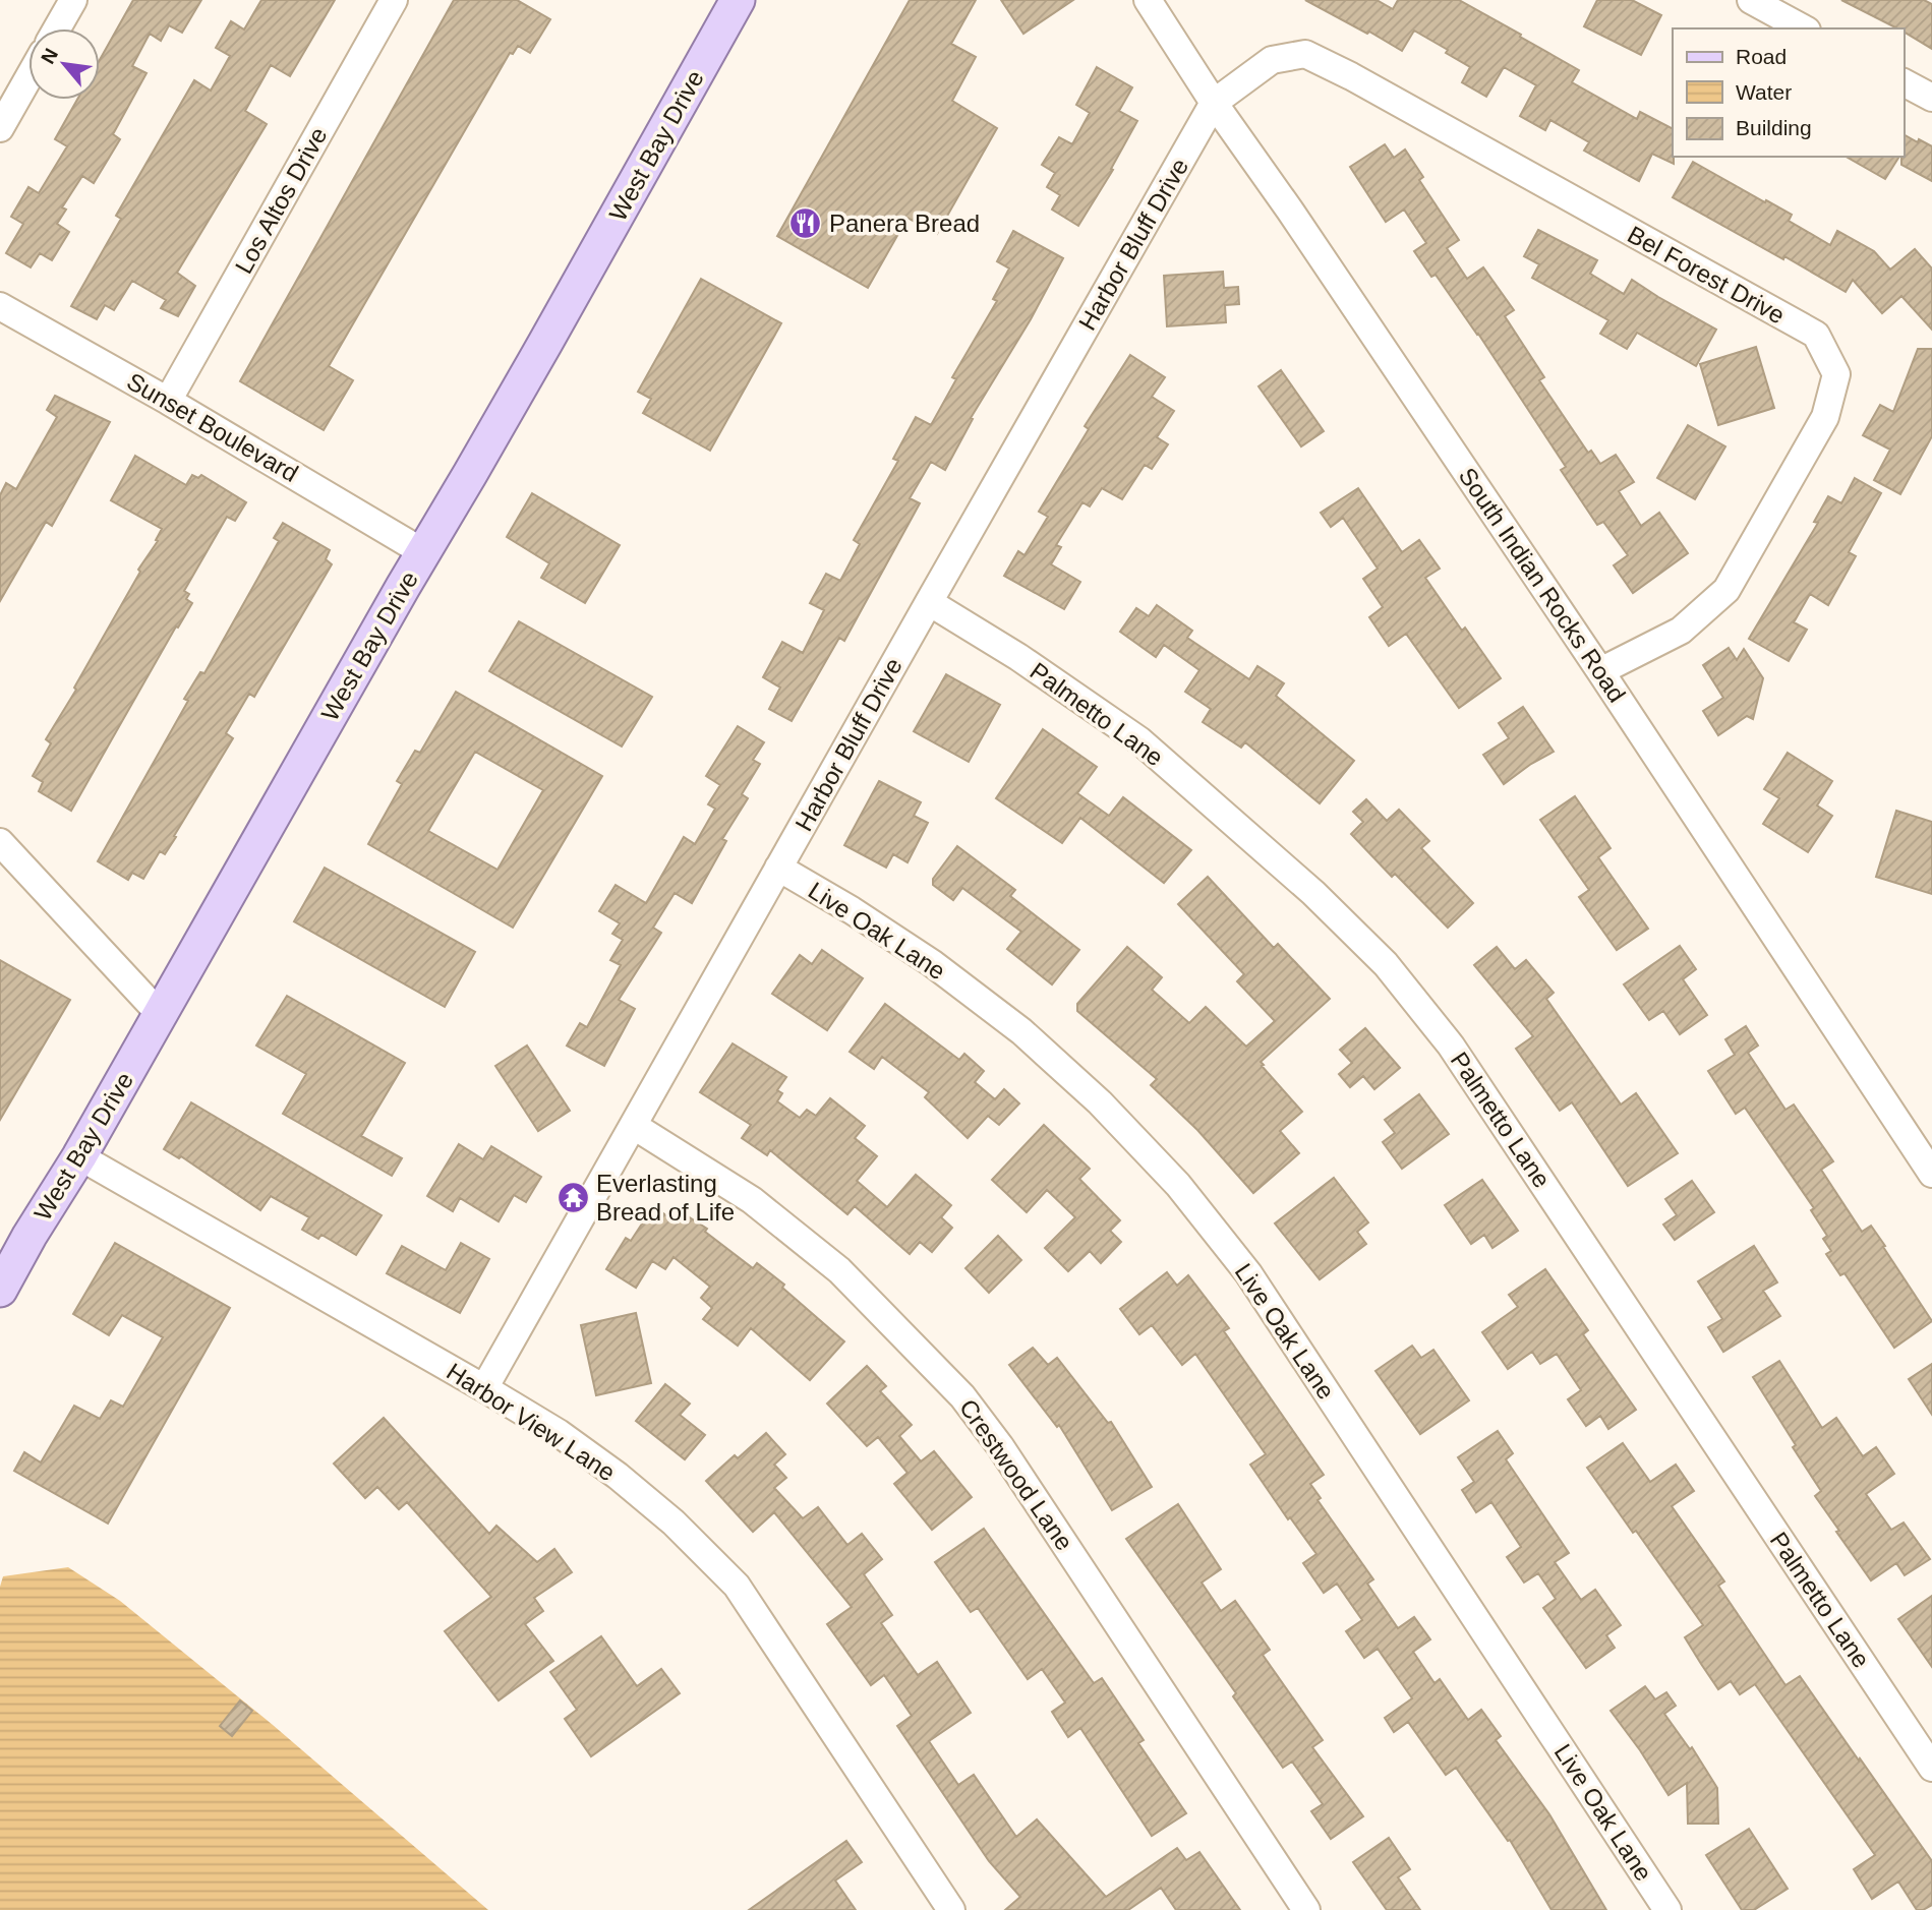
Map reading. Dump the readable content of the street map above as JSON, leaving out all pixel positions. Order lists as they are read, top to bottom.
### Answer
{
  "streets": {
    "main road": ["West Bay Drive"],
    "street": [
      "Los Altos Drive",
      "Harbor Bluff Drive",
      "Bel Forest Drive",
      "Sunset Boulevard",
      "South Indian Rocks Road",
      "Palmetto Lane",
      "Live Oak Lane",
      "Harbor View Lane",
      "Crestwood Lane"
    ]
  },
  "crossings": [
    ["West Bay Drive", "Sunset Boulevard"],
    ["West Bay Drive", "Harbor View Lane"],
    ["Los Altos Drive", "Sunset Boulevard"],
    ["Harbor Bluff Drive", "Bel Forest Drive"],
    ["Harbor Bluff Drive", "South Indian Rocks Road"],
    ["Harbor Bluff Drive", "Palmetto Lane"],
    ["Harbor Bluff Drive", "Live Oak Lane"],
    ["Harbor Bluff Drive", "Harbor View Lane"],
    ["Harbor Bluff Drive", "Crestwood Lane"],
    ["Bel Forest Drive", "South Indian Rocks Road"]
  ],
  "places": {
    "restaurant": ["Panera Bread"],
    "temple": ["Everlasting Bread of Life"]
  },
  "legend": ["Road", "Water", "Building"],
  "north": "top left"
}
